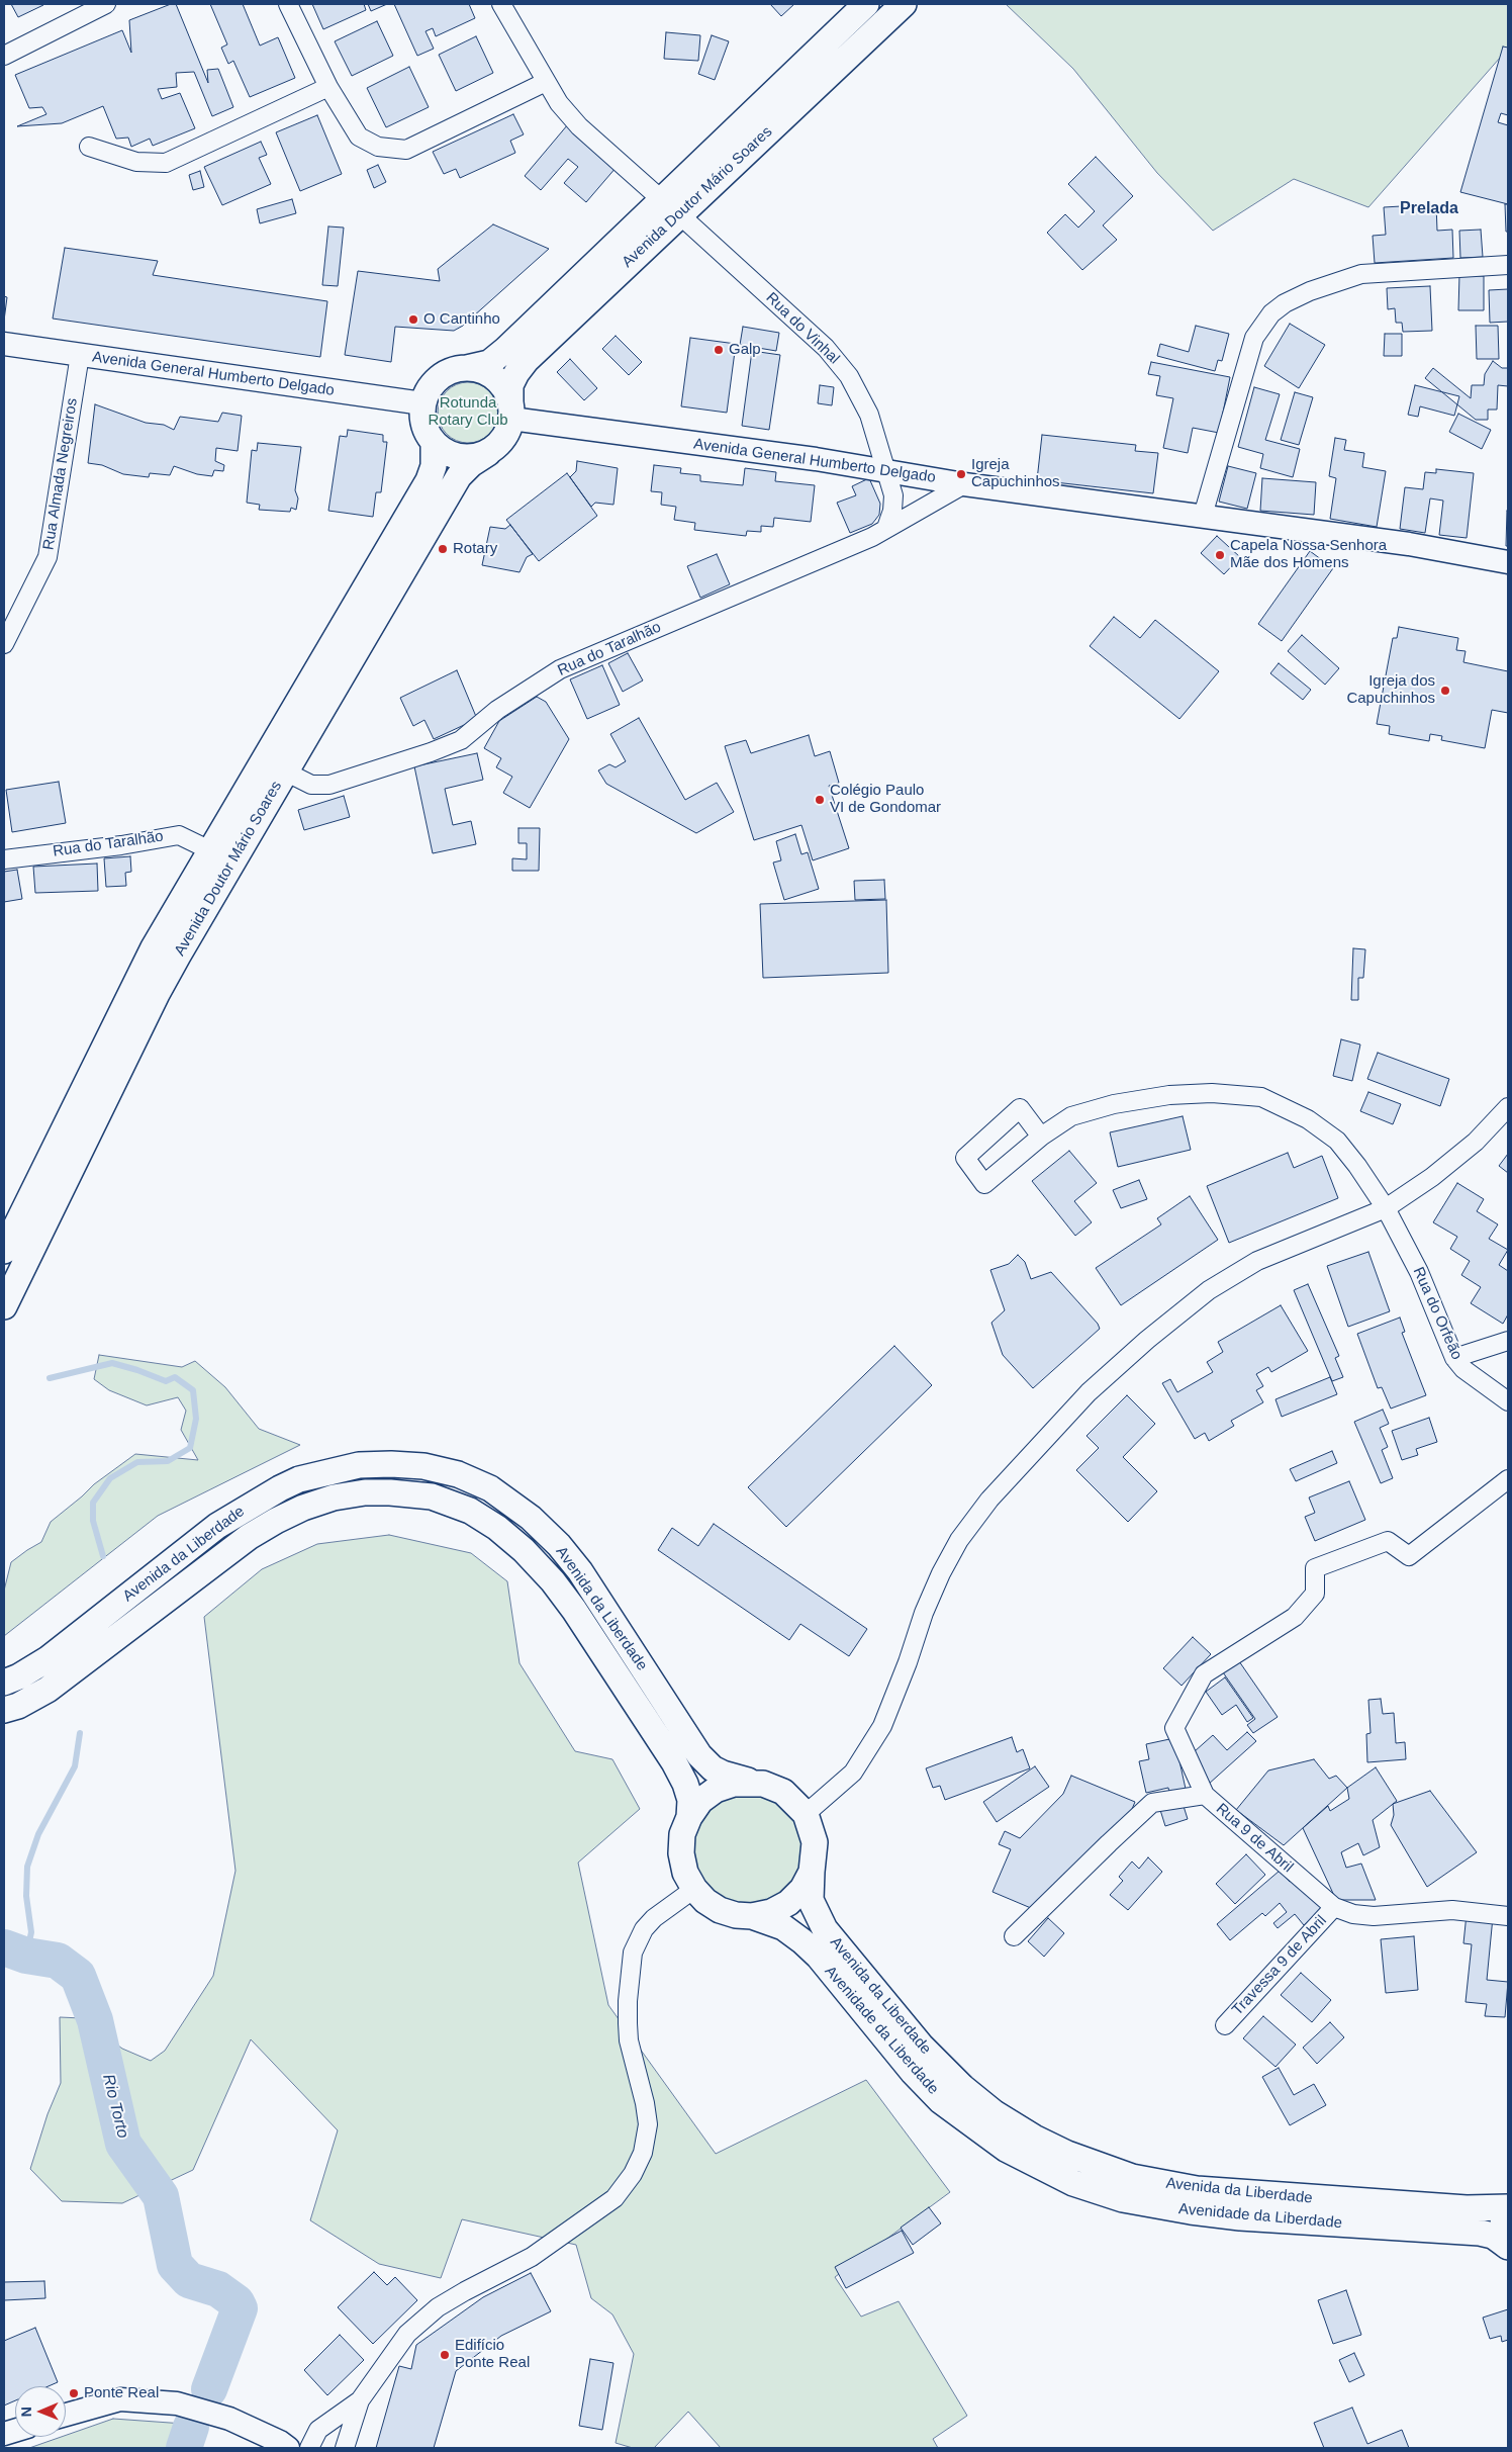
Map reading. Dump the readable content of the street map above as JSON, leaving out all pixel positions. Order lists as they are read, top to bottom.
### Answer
{
  "streets": {
    "main road": ["Avenida Doutor Mário Soares", "Avenida da Liberdade", "Avenidade da Liberdade"],
    "street": [
      "Rua do Vinhal",
      "Avenida General Humberto Delgado",
      "Rua Almada Negreiros",
      "Rua do Taralhão",
      "Rua do Orfeão",
      "Rua 9 de Abril",
      "Travessa 9 de Abril"
    ]
  },
  "crossings": [
    ["Avenida Doutor Mário Soares", "Rua do Vinhal"],
    ["Avenida Doutor Mário Soares", "Avenida General Humberto Delgado"],
    ["Avenida Doutor Mário Soares", "Rua do Taralhão"],
    ["Rua do Vinhal", "Avenida General Humberto Delgado"],
    ["Avenida General Humberto Delgado", "Rua Almada Negreiros"],
    ["Avenida General Humberto Delgado", "Rua do Taralhão"],
    ["Avenida da Liberdade", "Avenidade da Liberdade"],
    ["Rua 9 de Abril", "Travessa 9 de Abril"]
  ],
  "districts": ["Prelada"],
  "water": ["Rio Torto"],
  "parks": ["Rotunda Rotary Club"],
  "places": [
    "O Cantinho",
    "Galp",
    "Igreja Capuchinhos",
    "Rotary",
    "Capela Nossa Senhora Mãe dos Homens",
    "Igreja dos Capuchinhos",
    "Colégio Paulo VI de Gondomar",
    "Edifício Ponte Real",
    "Ponte Real"
  ],
  "north": "left"
}
